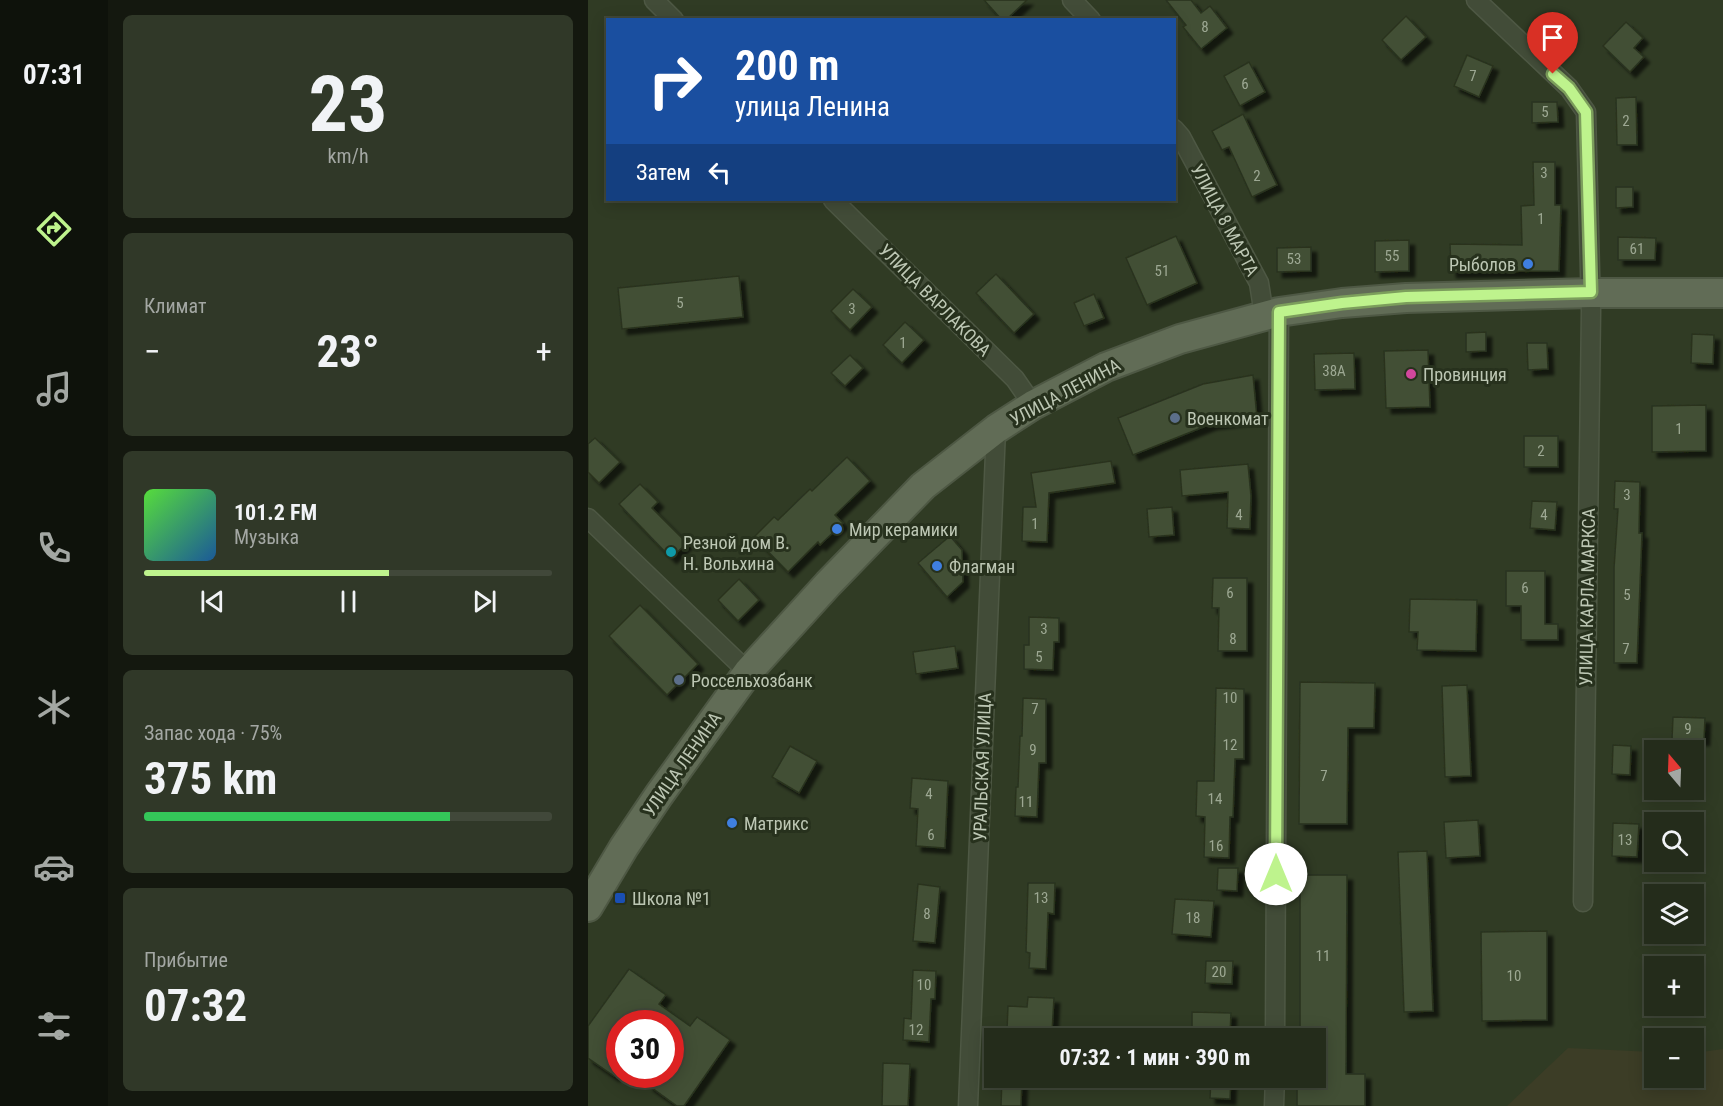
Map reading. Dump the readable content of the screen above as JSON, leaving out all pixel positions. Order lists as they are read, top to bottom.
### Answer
{
  "streets": {
    "main road": ["УЛИЦА ЛЕНИНА"],
    "street": [
      "УЛИЦА 8 МАРТА",
      "УЛИЦА ВАРЛАКОВА",
      "УЛИЦА КАРЛА МАРКСА",
      "УРАЛЬСКАЯ УЛИЦА"
    ]
  },
  "crossings": [
    ["УЛИЦА 8 МАРТА", "УЛИЦА ЛЕНИНА"],
    ["УЛИЦА ВАРЛАКОВА", "УЛИЦА ЛЕНИНА"],
    ["УЛИЦА ЛЕНИНА", "УЛИЦА КАРЛА МАРКСА"],
    ["УЛИЦА ЛЕНИНА", "УРАЛЬСКАЯ УЛИЦА"]
  ],
  "places": {
    "other": [
      "Рыболов",
      "Провинция",
      "Военкомат",
      "Мир керамики",
      "Резной дом В. Н. Вольхина",
      "Флагман",
      "Россельхозбанк",
      "Матрикс"
    ],
    "transit": ["Школа №1"]
  },
  "house_numbers": [
    "8",
    "7",
    "6",
    "5",
    "2",
    "3",
    "2",
    "1",
    "61",
    "55",
    "53",
    "51",
    "5",
    "3",
    "1",
    "38А",
    "1",
    "2",
    "3",
    "4",
    "4",
    "1",
    "6",
    "6",
    "5",
    "3",
    "8",
    "7",
    "5",
    "10",
    "7",
    "9",
    "12",
    "9",
    "7",
    "4",
    "14",
    "11",
    "6",
    "13",
    "16",
    "13",
    "8",
    "18",
    "11",
    "20",
    "10",
    "10",
    "12"
  ],
  "north": "top",
  "page": {
    "tabs": "07:31",
    "tile": [
      ["23", "km/h"],
      "Климат",
      ["Запас хода · 75%", "375 km"],
      ["Прибытие", "07:32"]
    ],
    "turn": ["200 m", "улица Ленина"],
    "then": "Затем",
    "heat": ["−", "23°", "+"],
    "song": ["101.2 FM", "Музыка"],
    "map_buttons": ["+", "−"],
    "limit": "30",
    "trip": "07:32 · 1 мин · 390 m"
  }
}
